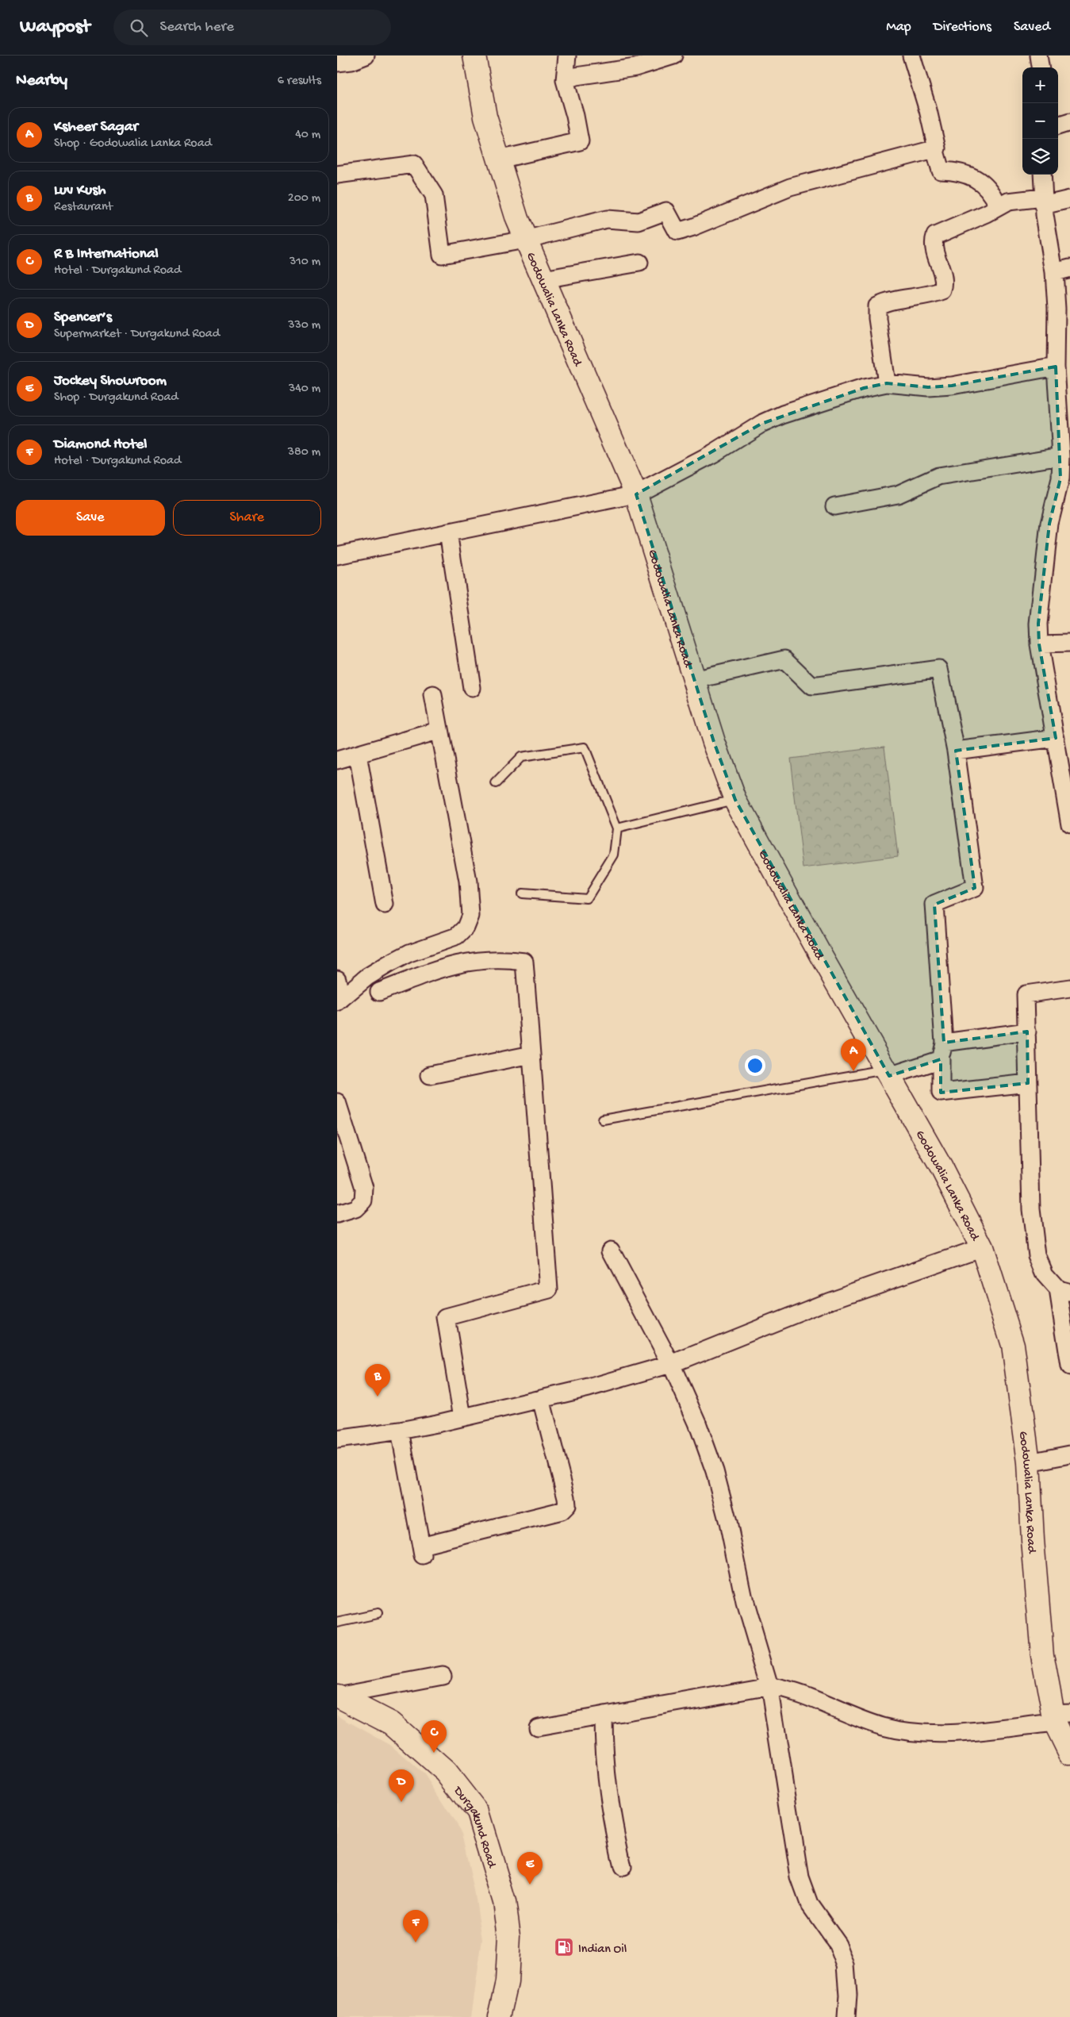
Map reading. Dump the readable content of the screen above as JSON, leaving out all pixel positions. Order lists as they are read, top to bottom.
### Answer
{
  "streets": {
    "street": ["Godowalia Lanka Road", "Durgakund Road"]
  },
  "places": {
    "fuel station": ["Indian Oil"]
  },
  "page": {
    "header": "Waypost",
    "search": "Search here",
    "nav": ["Map", "Directions", "Saved"],
    "heading": ["Nearby", "6 results"],
    "map_buttons": ["+", "−"],
    "list": [
      {
        "mark": "A",
        "name": "Ksheer Sagar",
        "note": "Shop · Godowalia Lanka Road",
        "value": "40 m"
      },
      {
        "mark": "B",
        "name": "Luv Kush",
        "note": "Restaurant",
        "value": "200 m"
      },
      {
        "mark": "C",
        "name": "R B International",
        "note": "Hotel · Durgakund Road",
        "value": "310 m"
      },
      {
        "mark": "D",
        "name": "Spencer’s",
        "note": "Supermarket · Durgakund Road",
        "value": "330 m"
      },
      {
        "mark": "E",
        "name": "Jockey Showroom",
        "note": "Shop · Durgakund Road",
        "value": "340 m"
      },
      {
        "mark": "F",
        "name": "Diamond Hotel",
        "note": "Hotel · Durgakund Road",
        "value": "380 m"
      }
    ],
    "buttons": ["Save", "Share"],
    "pins": [
      "A",
      "B",
      "C",
      "D",
      "E",
      "F"
    ]
  }
}
